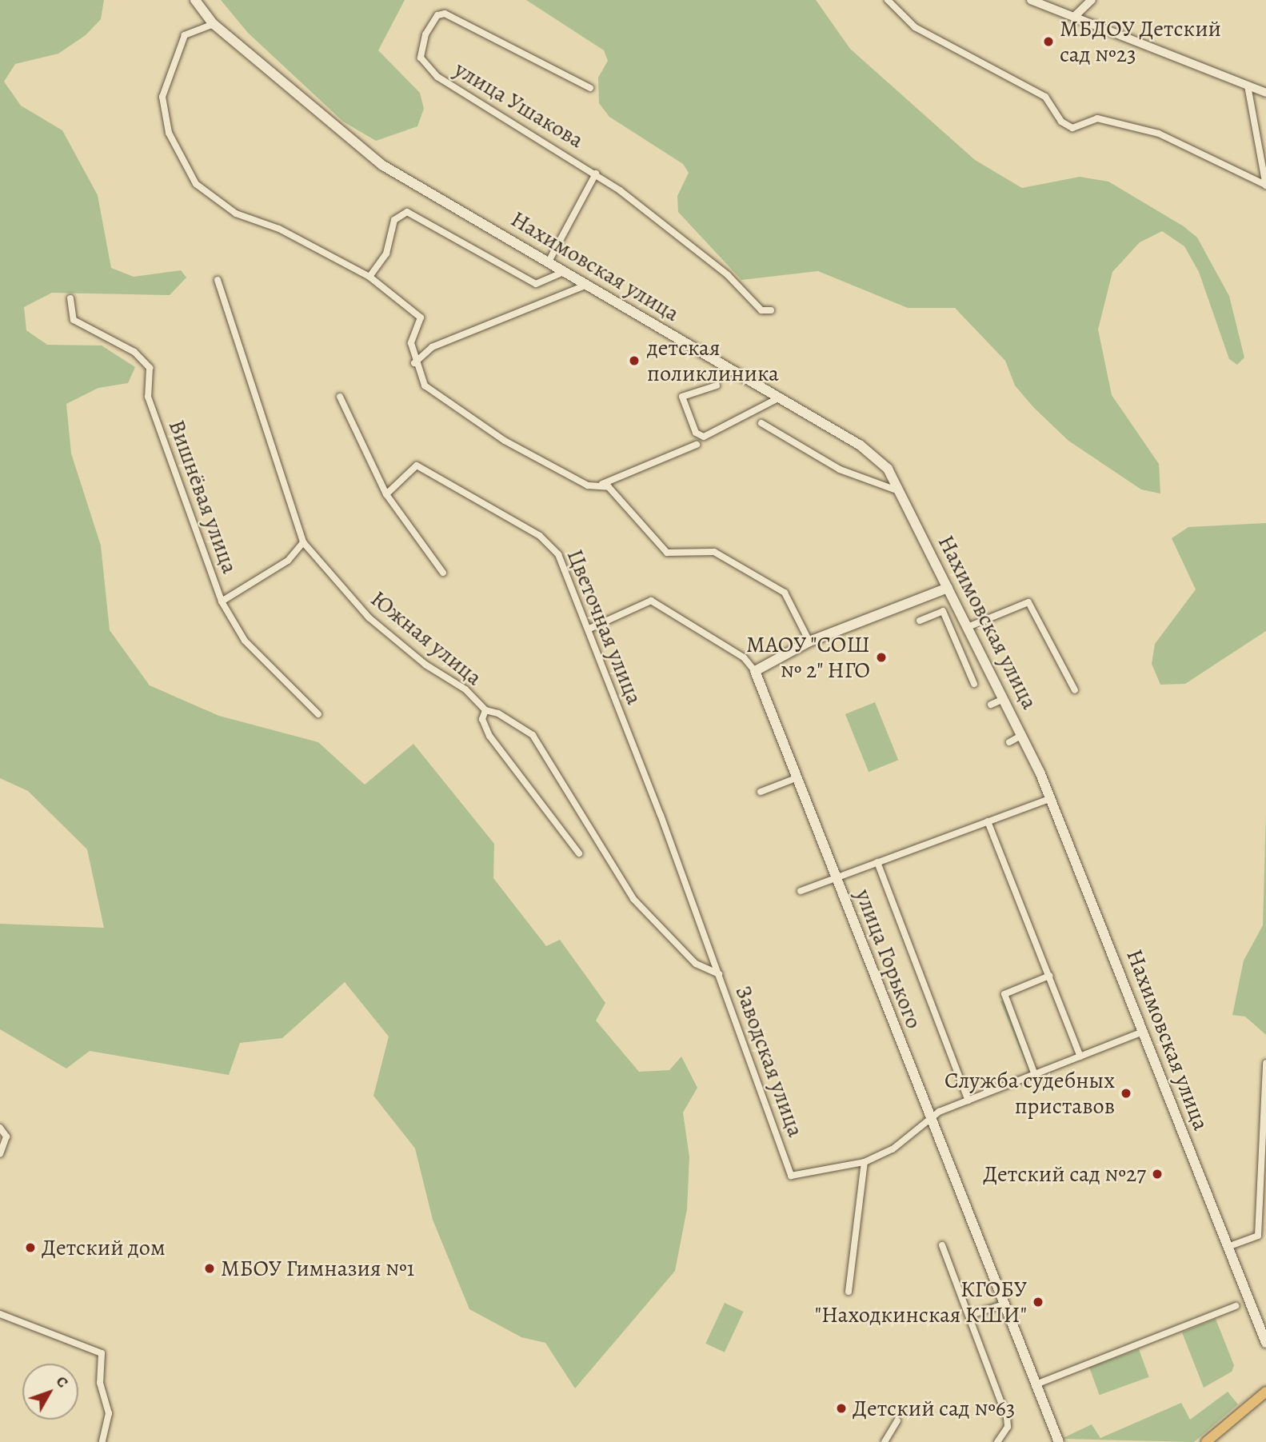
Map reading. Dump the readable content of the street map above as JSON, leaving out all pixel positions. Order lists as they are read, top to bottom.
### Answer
{
  "streets": {
    "main road": ["Нахимовская улица", "улица Горького"],
    "street": [
      "улица Ушакова",
      "Вишнёвая улица",
      "Цветочная улица",
      "Южная улица",
      "Заводская улица"
    ]
  },
  "crossings": [
    ["Нахимовская улица", "Заводская улица"],
    ["Цветочная улица", "улица Горького"],
    ["Цветочная улица", "Заводская улица"],
    ["улица Горького", "Заводская улица"]
  ],
  "places": [
    "МБДОУ Детский сад №23",
    "детская поликлиника",
    "МАОУ \"СОШ № 2\" НГО",
    "Служба судебных приставов",
    "Детский сад №27",
    "Детский дом",
    "МБОУ Гимназия №1",
    "КГОБУ \"Находкинская КШИ\"",
    "Детский сад №63"
  ],
  "north": "top right"
}
